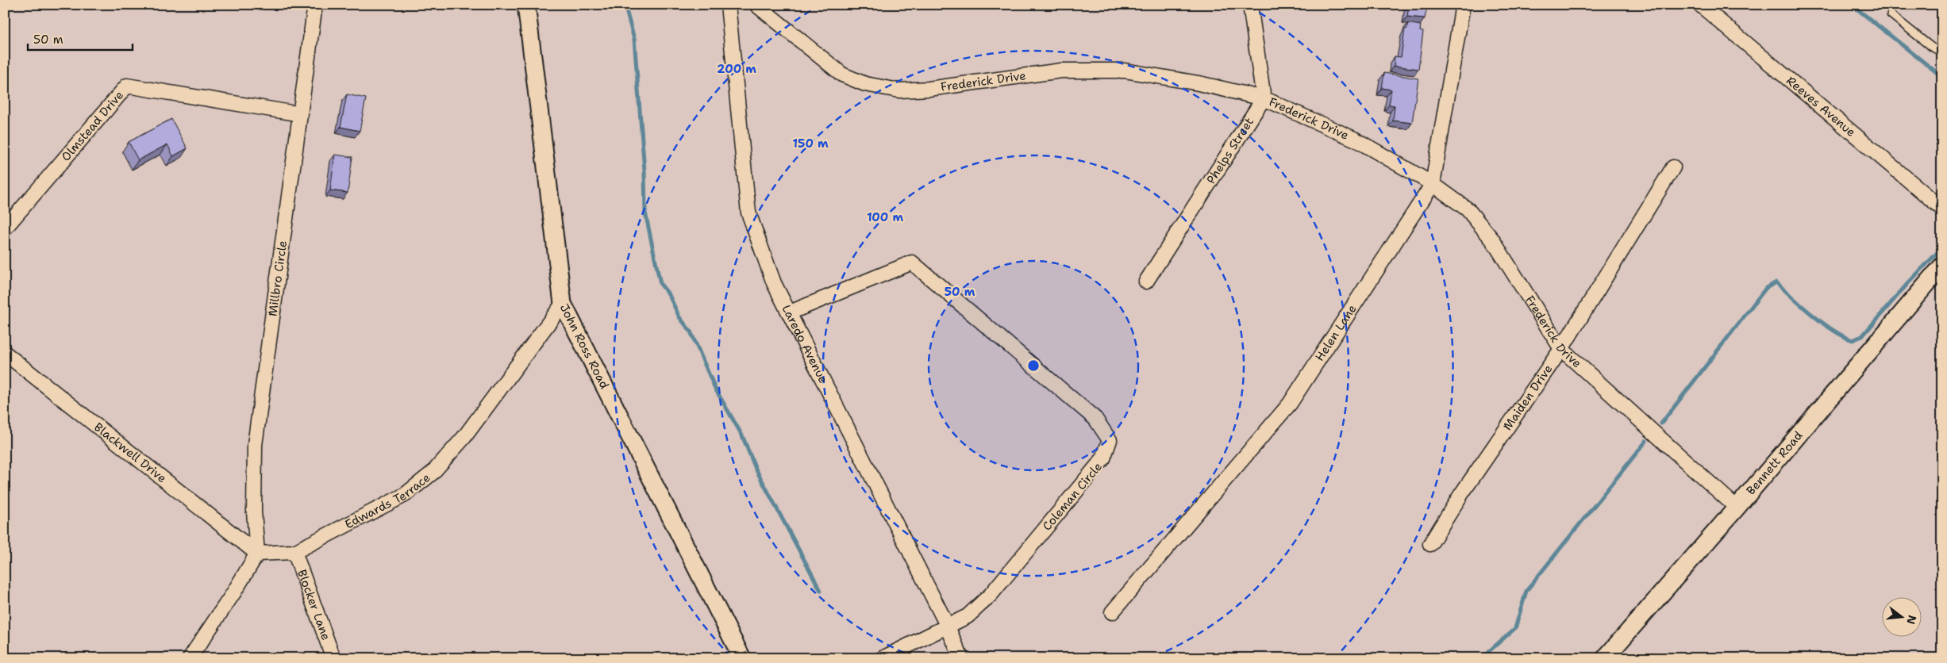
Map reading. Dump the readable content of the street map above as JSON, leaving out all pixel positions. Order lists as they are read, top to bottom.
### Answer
{
  "streets": {
    "street": [
      "Frederick Drive",
      "Reeves Avenue",
      "Olmstead Drive",
      "Phelps Street",
      "Millbro Circle",
      "Helen Lane",
      "Laredo Avenue",
      "John Ross Road",
      "Maiden Drive",
      "Blackwell Drive",
      "Bennett Road",
      "Coleman Circle",
      "Edwards Terrace",
      "Blocker Lane"
    ]
  },
  "crossings": [
    ["Frederick Drive", "Phelps Street"],
    ["Frederick Drive", "Helen Lane"],
    ["Frederick Drive", "Maiden Drive"],
    ["Frederick Drive", "Bennett Road"],
    ["Olmstead Drive", "Millbro Circle"],
    ["Millbro Circle", "Blackwell Drive"],
    ["Millbro Circle", "Edwards Terrace"],
    ["Laredo Avenue", "Coleman Circle"],
    ["John Ross Road", "Edwards Terrace"],
    ["Blackwell Drive", "Edwards Terrace"],
    ["Edwards Terrace", "Blocker Lane"]
  ],
  "scale_bar": "50 m",
  "north": "right",
  "rings": [
    "200 m",
    "150 m",
    "100 m",
    "50 m"
  ]
}
